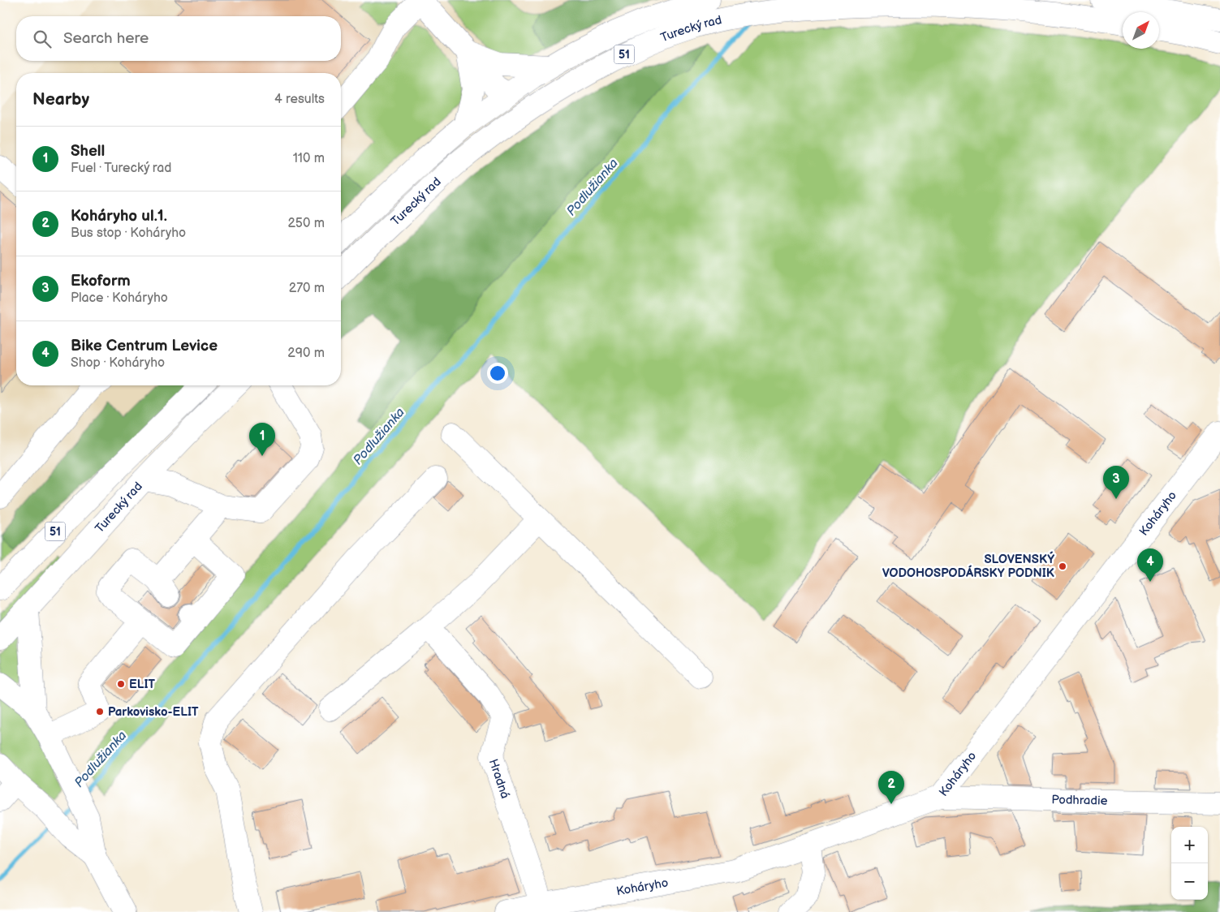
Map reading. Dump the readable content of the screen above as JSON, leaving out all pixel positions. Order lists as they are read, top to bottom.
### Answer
{
  "streets": {
    "street": [
      "Turecký rad",
      "51",
      "Koháryho",
      "Hradná",
      "Podhradie"
    ]
  },
  "crossings": [
    ["Koháryho", "Hradná"],
    ["Koháryho", "Podhradie"]
  ],
  "water": ["Podlužianka"],
  "places": ["SLOVENSKÝ VODOHOSPODÁRSKY PODNIK", "ELIT", "Parkovisko-ELIT"],
  "north": "top right",
  "page": {
    "search": "Search here",
    "heading": ["Nearby", "4 results"],
    "list": [
      {
        "mark": "1",
        "name": "Shell",
        "note": "Fuel · Turecký rad",
        "value": "110 m"
      },
      {
        "mark": "2",
        "name": "Koháryho ul.1.",
        "note": "Bus stop · Koháryho",
        "value": "250 m"
      },
      {
        "mark": "3",
        "name": "Ekoform",
        "note": "Place · Koháryho",
        "value": "270 m"
      },
      {
        "mark": "4",
        "name": "Bike Centrum Levice",
        "note": "Shop · Koháryho",
        "value": "290 m"
      }
    ],
    "pins": [
      "1",
      "3",
      "4",
      "2"
    ],
    "map_buttons": ["+", "−"]
  }
}
